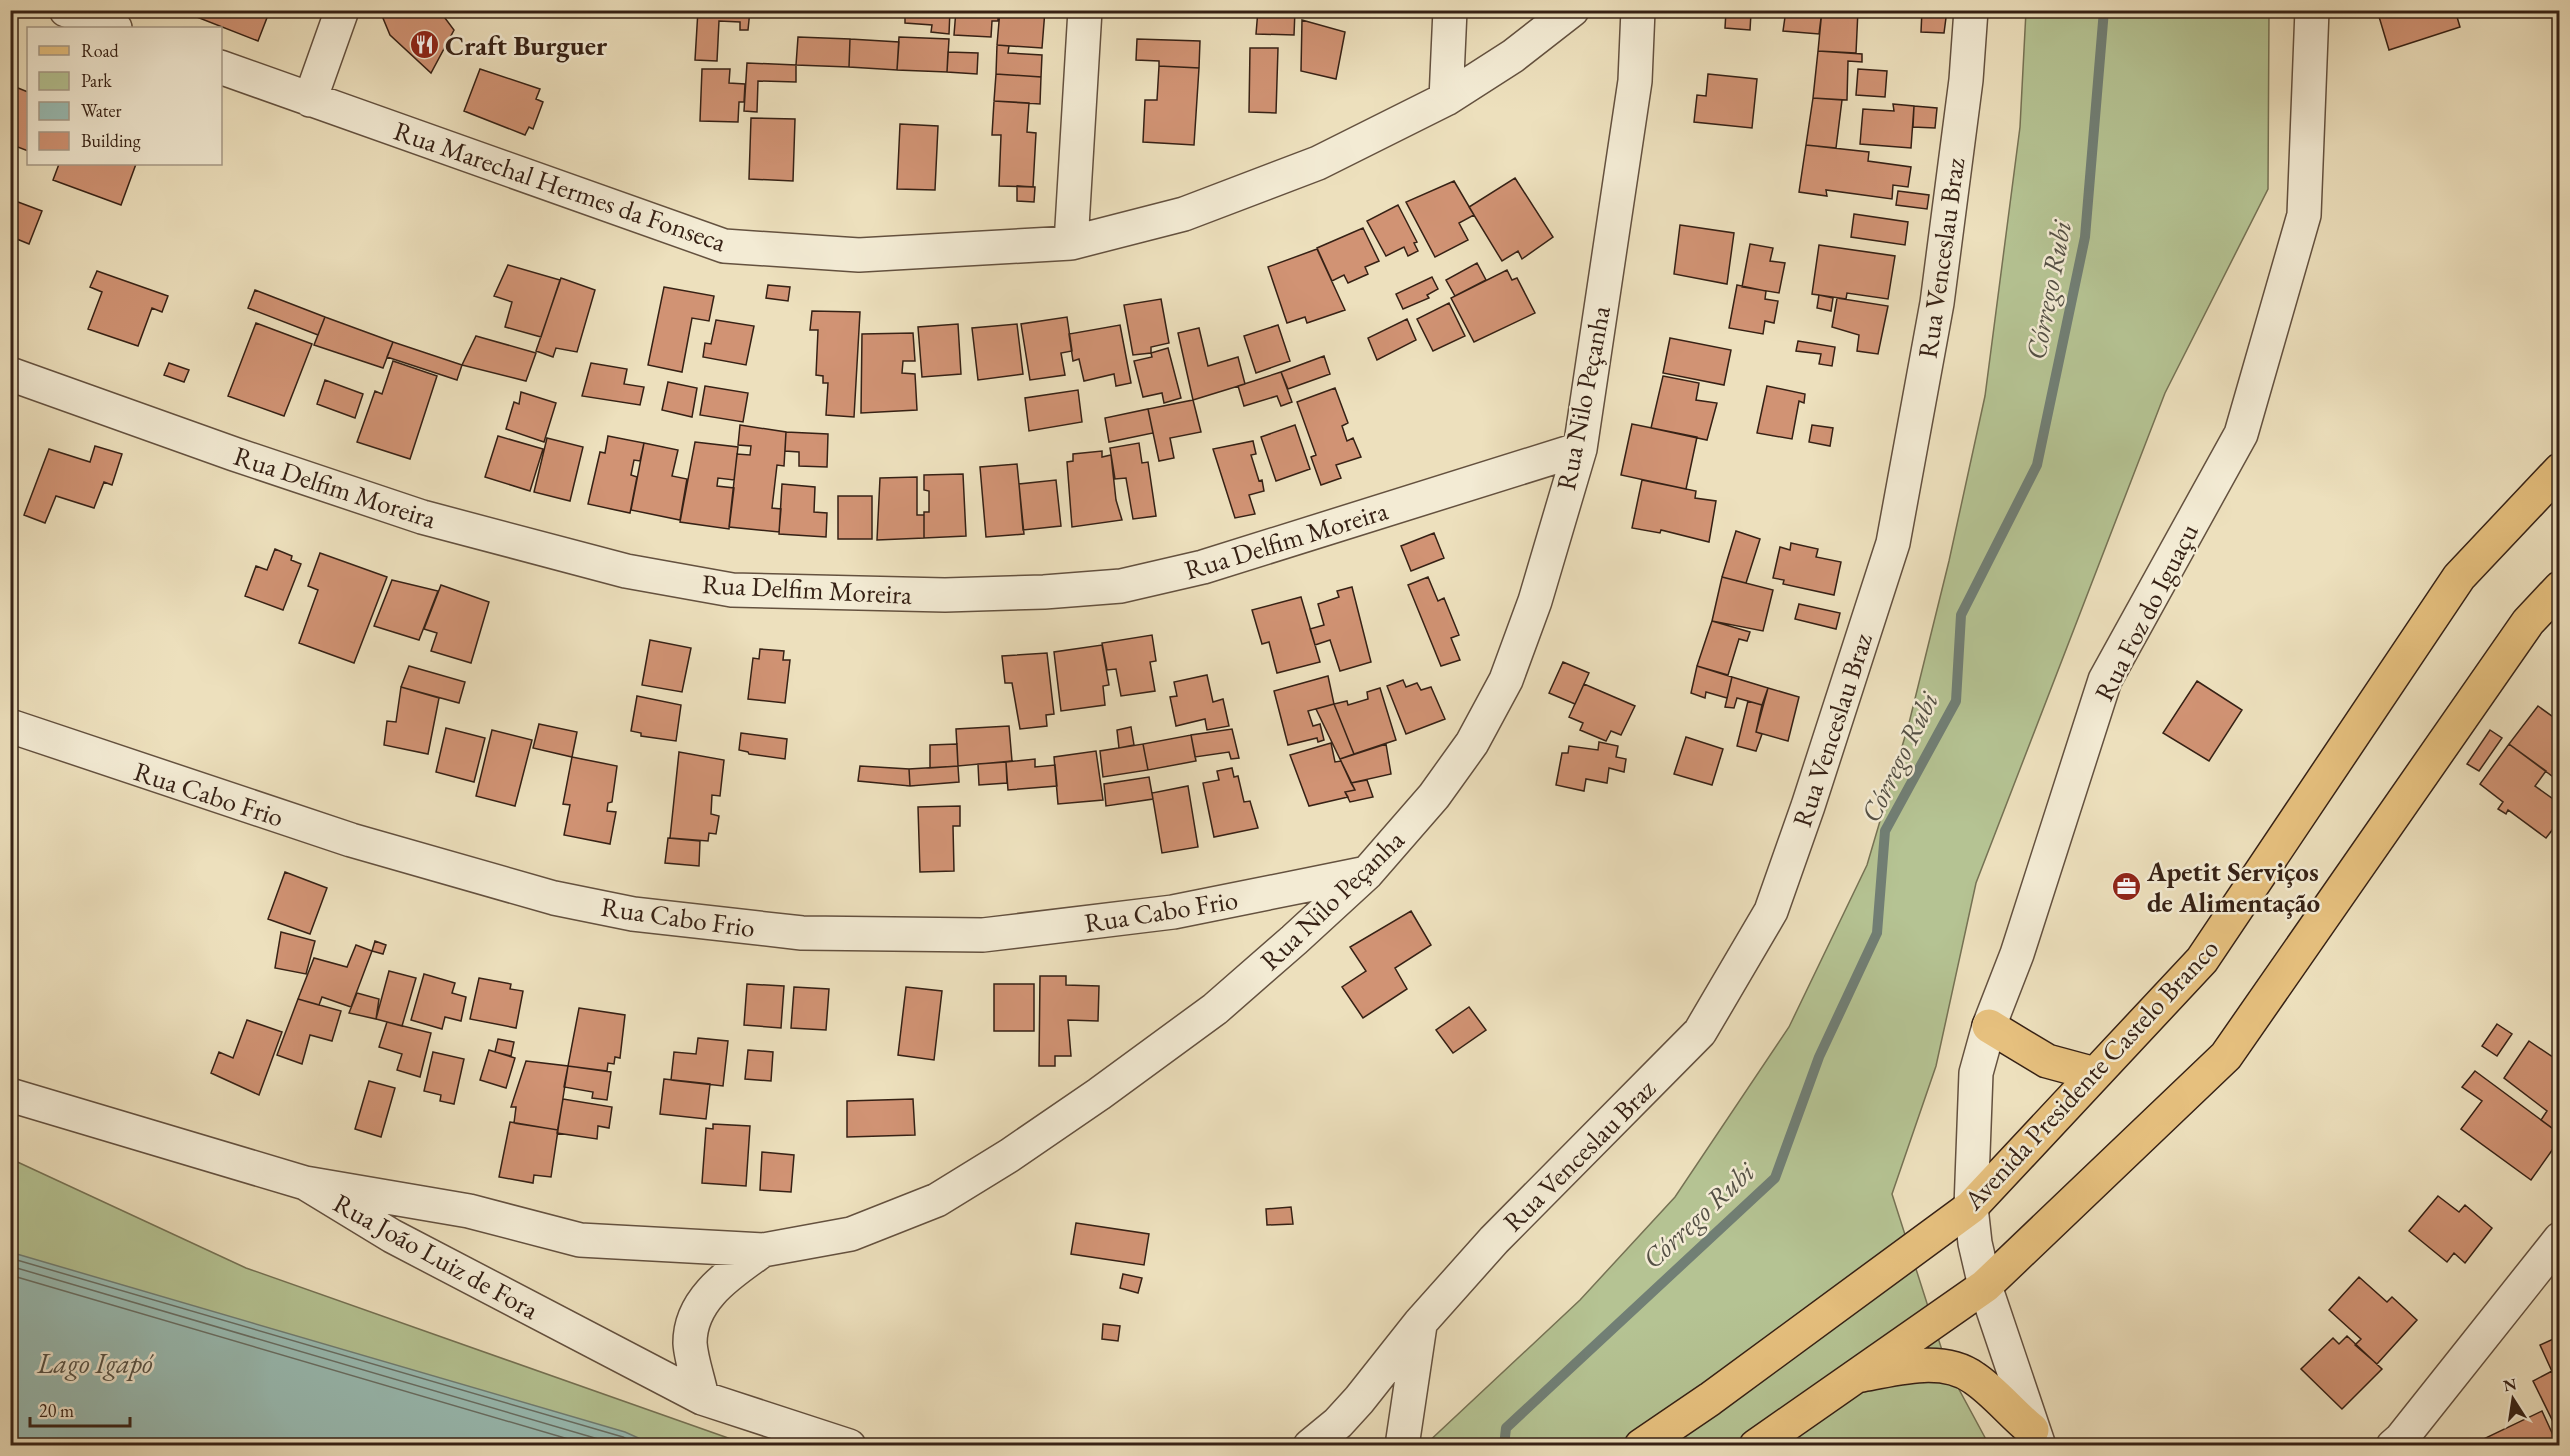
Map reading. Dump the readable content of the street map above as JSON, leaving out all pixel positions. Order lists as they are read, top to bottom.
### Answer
{
  "streets": {
    "main road": ["Avenida Presidente Castelo Branco"],
    "street": [
      "Rua Marechal Hermes da Fonseca",
      "Rua Venceslau Braz",
      "Rua Nilo Peçanha",
      "Rua Delfim Moreira",
      "Rua Foz do Iguaçu",
      "Rua Cabo Frio",
      "Rua João Luiz de Fora"
    ]
  },
  "crossings": [
    ["Rua Nilo Peçanha", "Rua Delfim Moreira"],
    ["Rua Nilo Peçanha", "Rua Cabo Frio"],
    ["Rua Foz do Iguaçu", "Avenida Presidente Castelo Branco"]
  ],
  "water": ["Córrego Rubi", "Lago Igapó"],
  "places": {
    "restaurant": ["Craft Burguer"],
    "office": ["Apetit Serviços de Alimentação"]
  },
  "legend": [
    "Road",
    "Park",
    "Water",
    "Building"
  ],
  "scale_bar": "20 m",
  "north": "top"
}
